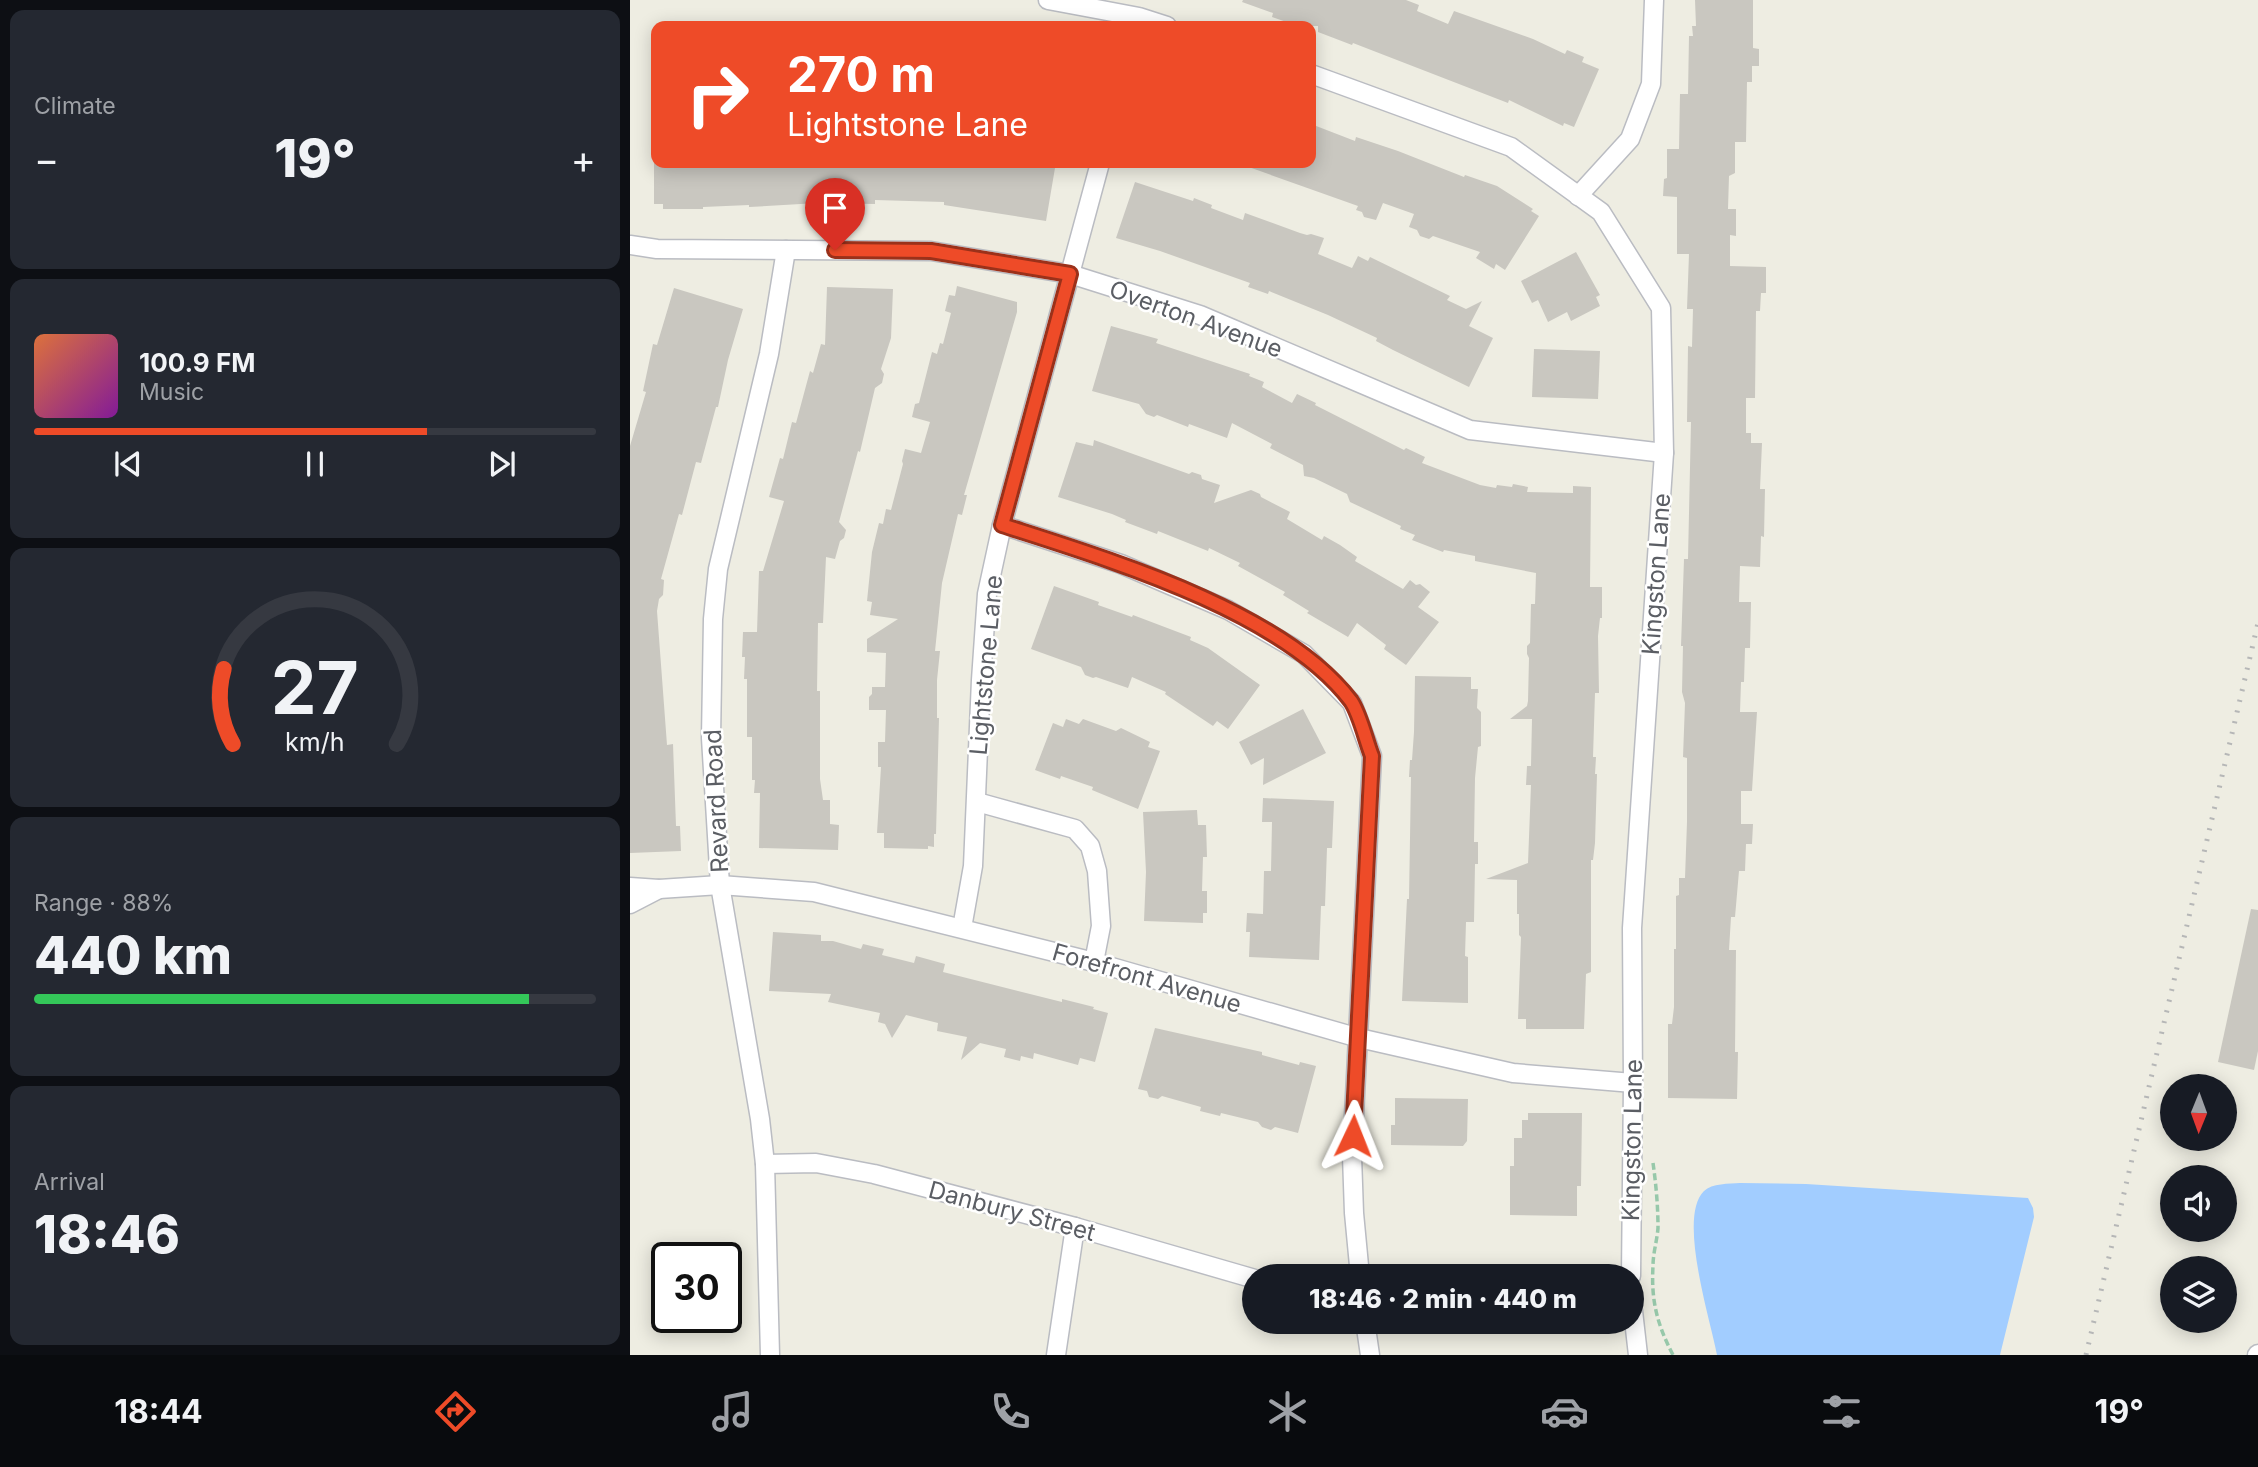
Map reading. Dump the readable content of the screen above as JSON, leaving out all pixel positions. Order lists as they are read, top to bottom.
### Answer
{
  "streets": {
    "street": [
      "Overton Avenue",
      "Kingston Lane",
      "Lightstone Lane",
      "Revard Road",
      "Forefront Avenue",
      "Danbury Street"
    ]
  },
  "crossings": [
    ["Overton Avenue", "Kingston Lane"],
    ["Overton Avenue", "Lightstone Lane"],
    ["Overton Avenue", "Revard Road"],
    ["Kingston Lane", "Forefront Avenue"],
    ["Lightstone Lane", "Forefront Avenue"],
    ["Revard Road", "Forefront Avenue"],
    ["Revard Road", "Danbury Street"]
  ],
  "north": "bottom",
  "page": {
    "tile": [
      "Climate",
      ["Range · 88%", "440 km"],
      ["Arrival", "18:46"]
    ],
    "turn": ["270 m", "Lightstone Lane"],
    "heat": ["−", "19°", "+"],
    "song": ["100.9 FM", "Music"],
    "limit": "30",
    "trip": "18:46 · 2 min · 440 m",
    "tabs": ["18:44", "19°"],
    "gauge": ["27", "km/h"]
  }
}
